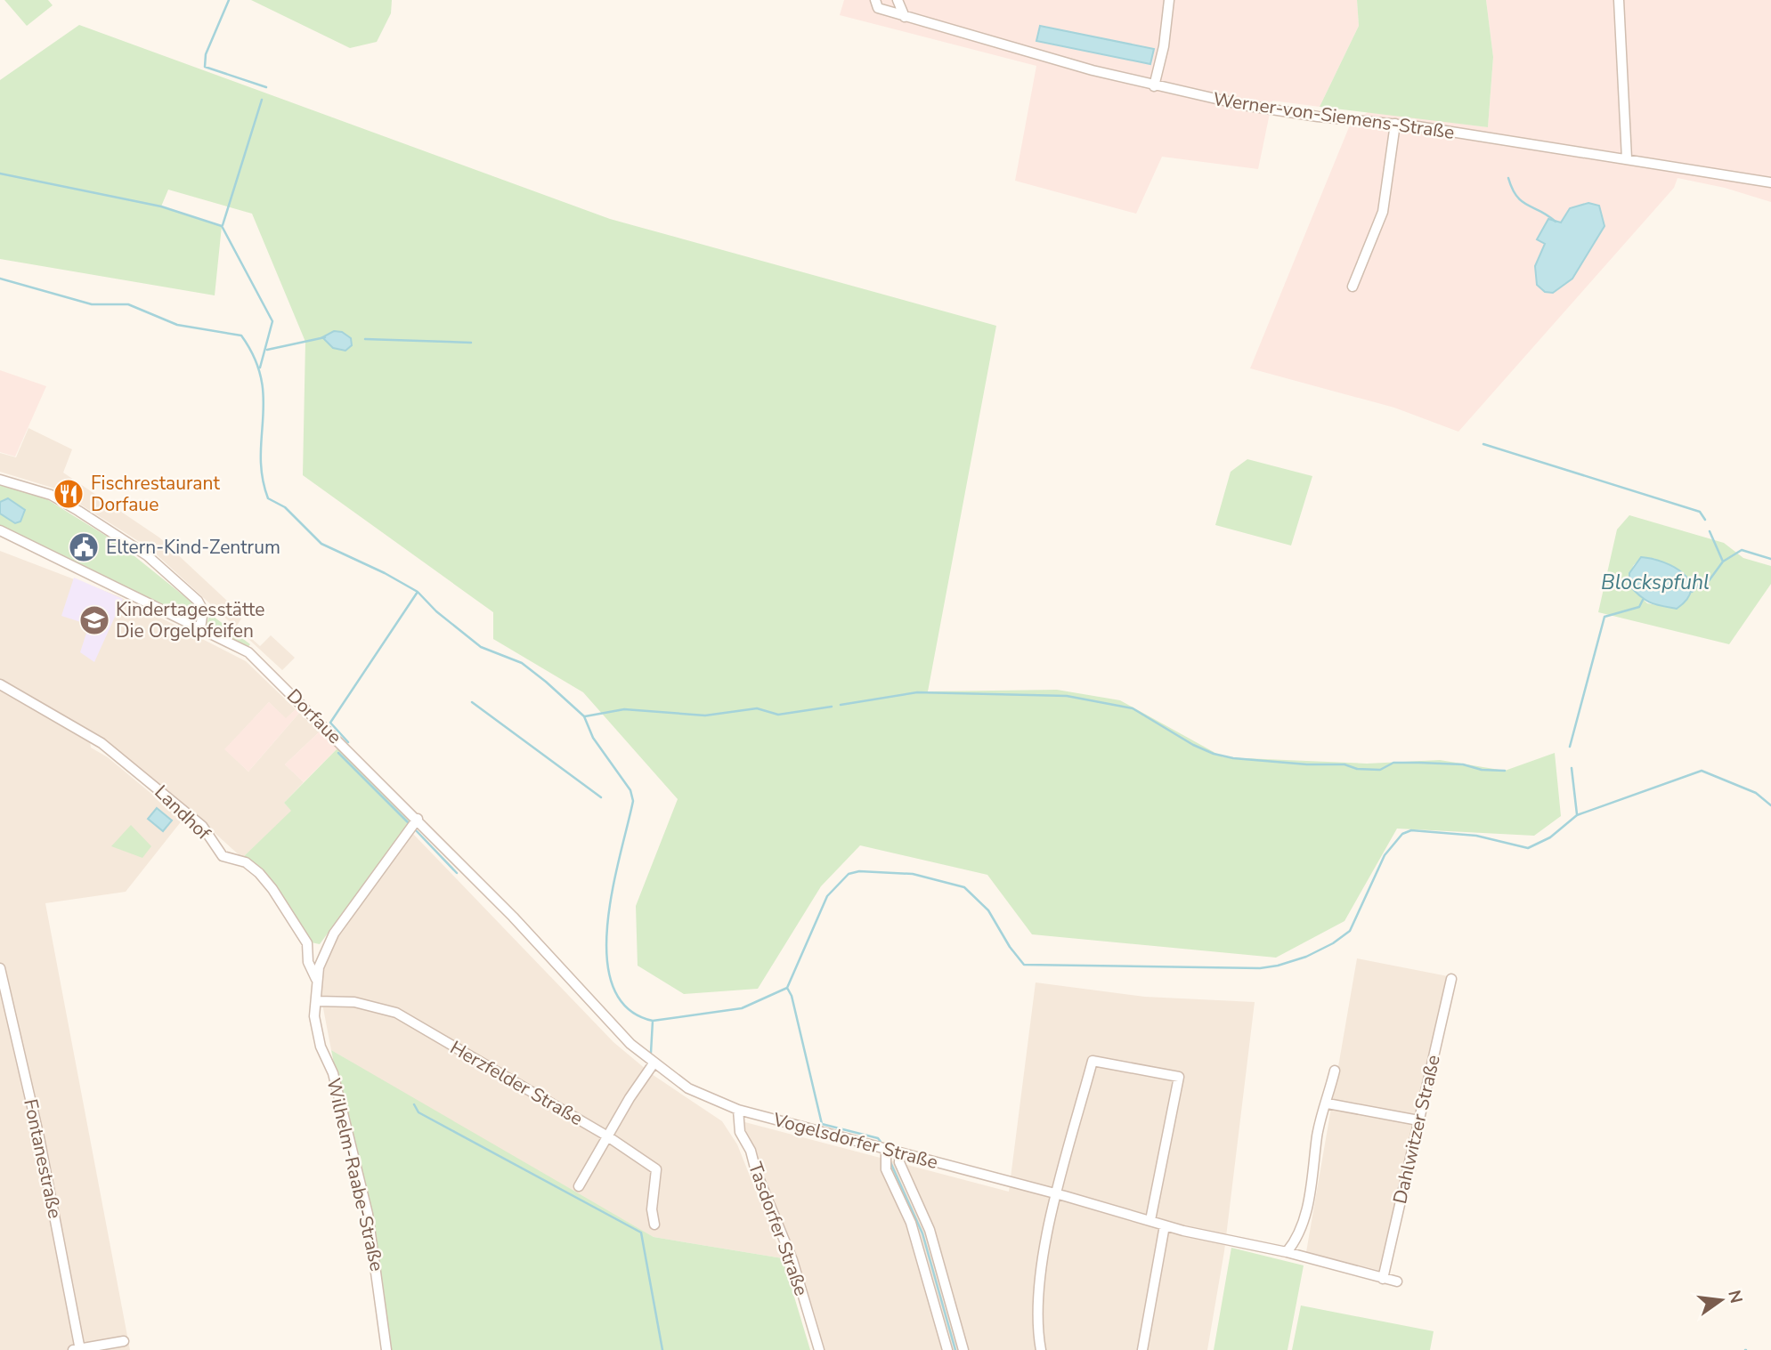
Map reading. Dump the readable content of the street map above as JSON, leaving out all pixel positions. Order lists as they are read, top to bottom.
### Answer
{
  "streets": {
    "street": [
      "Werner-von-Siemens-Straße",
      "Dorfaue",
      "Landhof",
      "Herzfelder Straße",
      "Dahlwitzer Straße",
      "Vogelsdorfer Straße",
      "Fontanestraße",
      "Wilhelm-Raabe-Straße",
      "Tasdorfer Straße"
    ]
  },
  "crossings": [
    ["Dorfaue", "Vogelsdorfer Straße"],
    ["Landhof", "Wilhelm-Raabe-Straße"],
    ["Herzfelder Straße", "Wilhelm-Raabe-Straße"],
    ["Dahlwitzer Straße", "Vogelsdorfer Straße"],
    ["Vogelsdorfer Straße", "Tasdorfer Straße"]
  ],
  "water": ["Blockspfuhl"],
  "places": {
    "restaurant": ["Fischrestaurant Dorfaue"],
    "public building": ["Eltern-Kind-Zentrum"],
    "school or university": ["Kindertagesstätte Die Orgelpfeifen"]
  },
  "north": "right"
}
